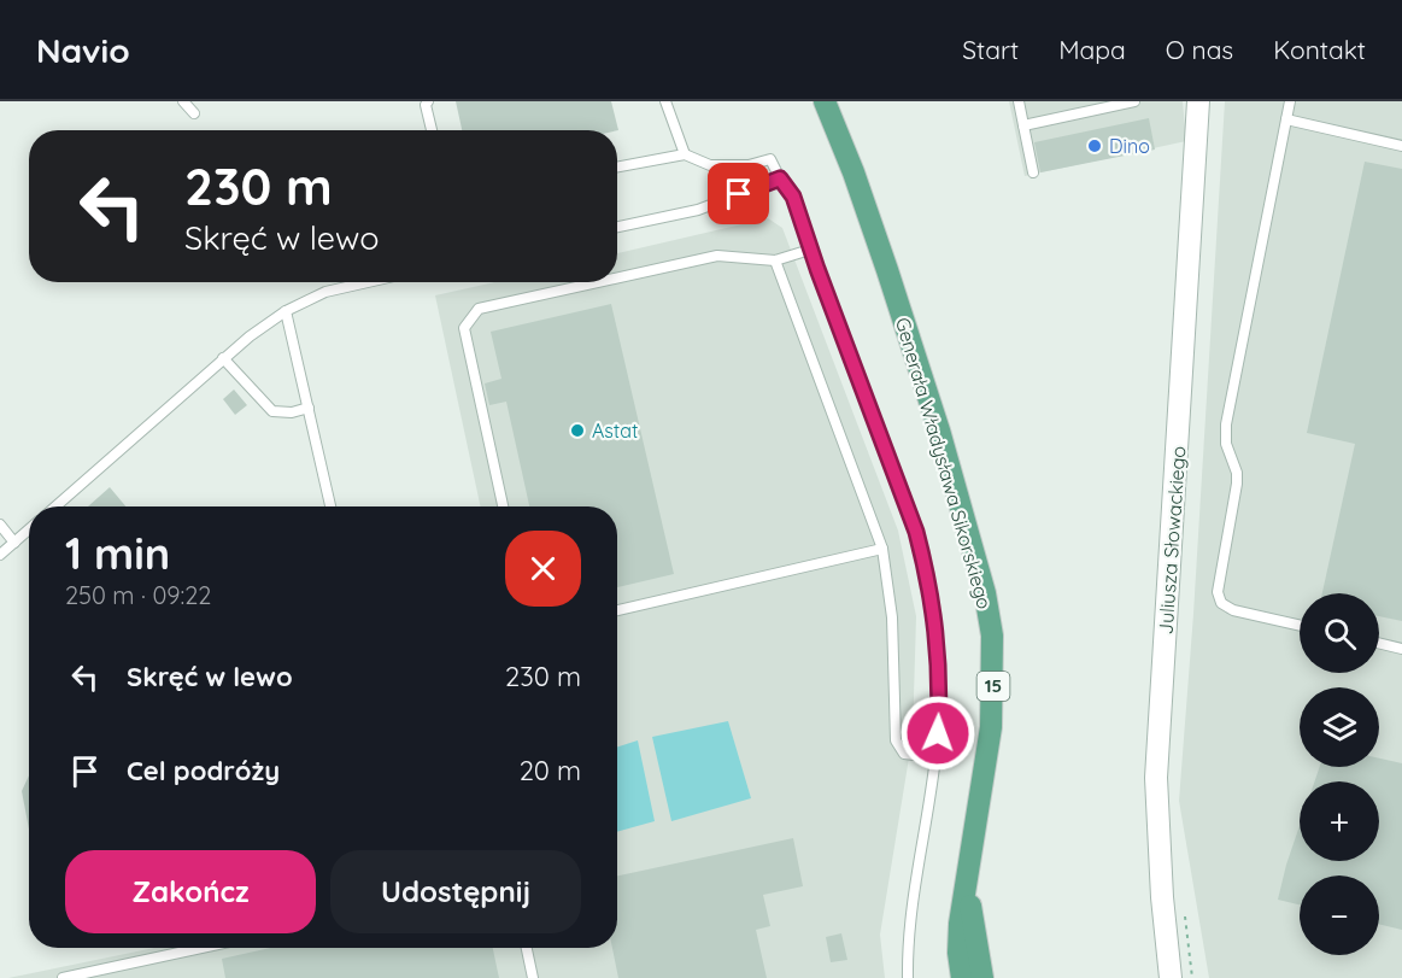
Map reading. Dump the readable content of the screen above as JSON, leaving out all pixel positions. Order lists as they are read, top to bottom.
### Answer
{
  "streets": {
    "main road": ["Generała Władysława Sikorskiego", "15"],
    "street": ["Juliusza Słowackiego"]
  },
  "places": ["Dino", "Astat"],
  "page": {
    "header": "Navio",
    "nav": [
      "Start",
      "Mapa",
      "O nas",
      "Kontakt"
    ],
    "turn": ["230 m", "Skręć w lewo"],
    "heading": ["1 min", "250 m · 09:22"],
    "map_buttons": ["+", "−"],
    "list": [
      {
        "name": "Skręć w lewo",
        "value": "230 m"
      },
      {
        "name": "Cel podróży",
        "value": "20 m"
      }
    ],
    "buttons": ["Zakończ", "Udostępnij"]
  }
}
